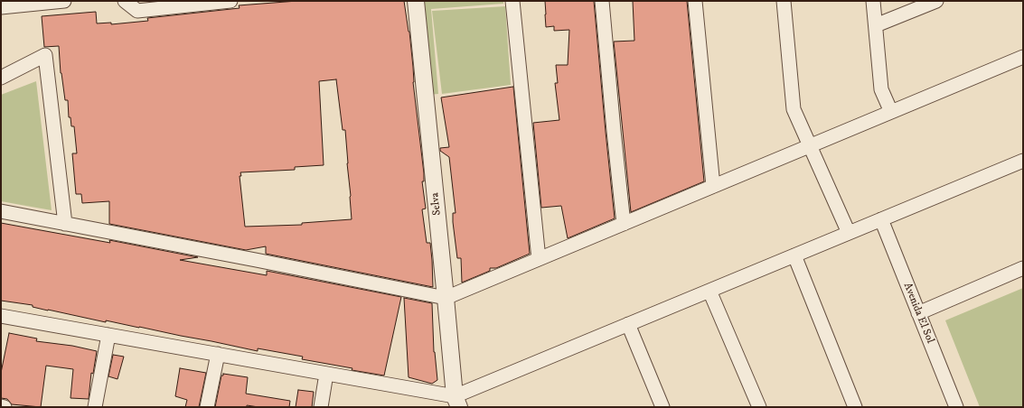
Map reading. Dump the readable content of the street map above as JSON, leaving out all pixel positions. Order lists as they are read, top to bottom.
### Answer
{
  "streets": {
    "street": ["Selva", "Avenida El Sol"]
  }
}
